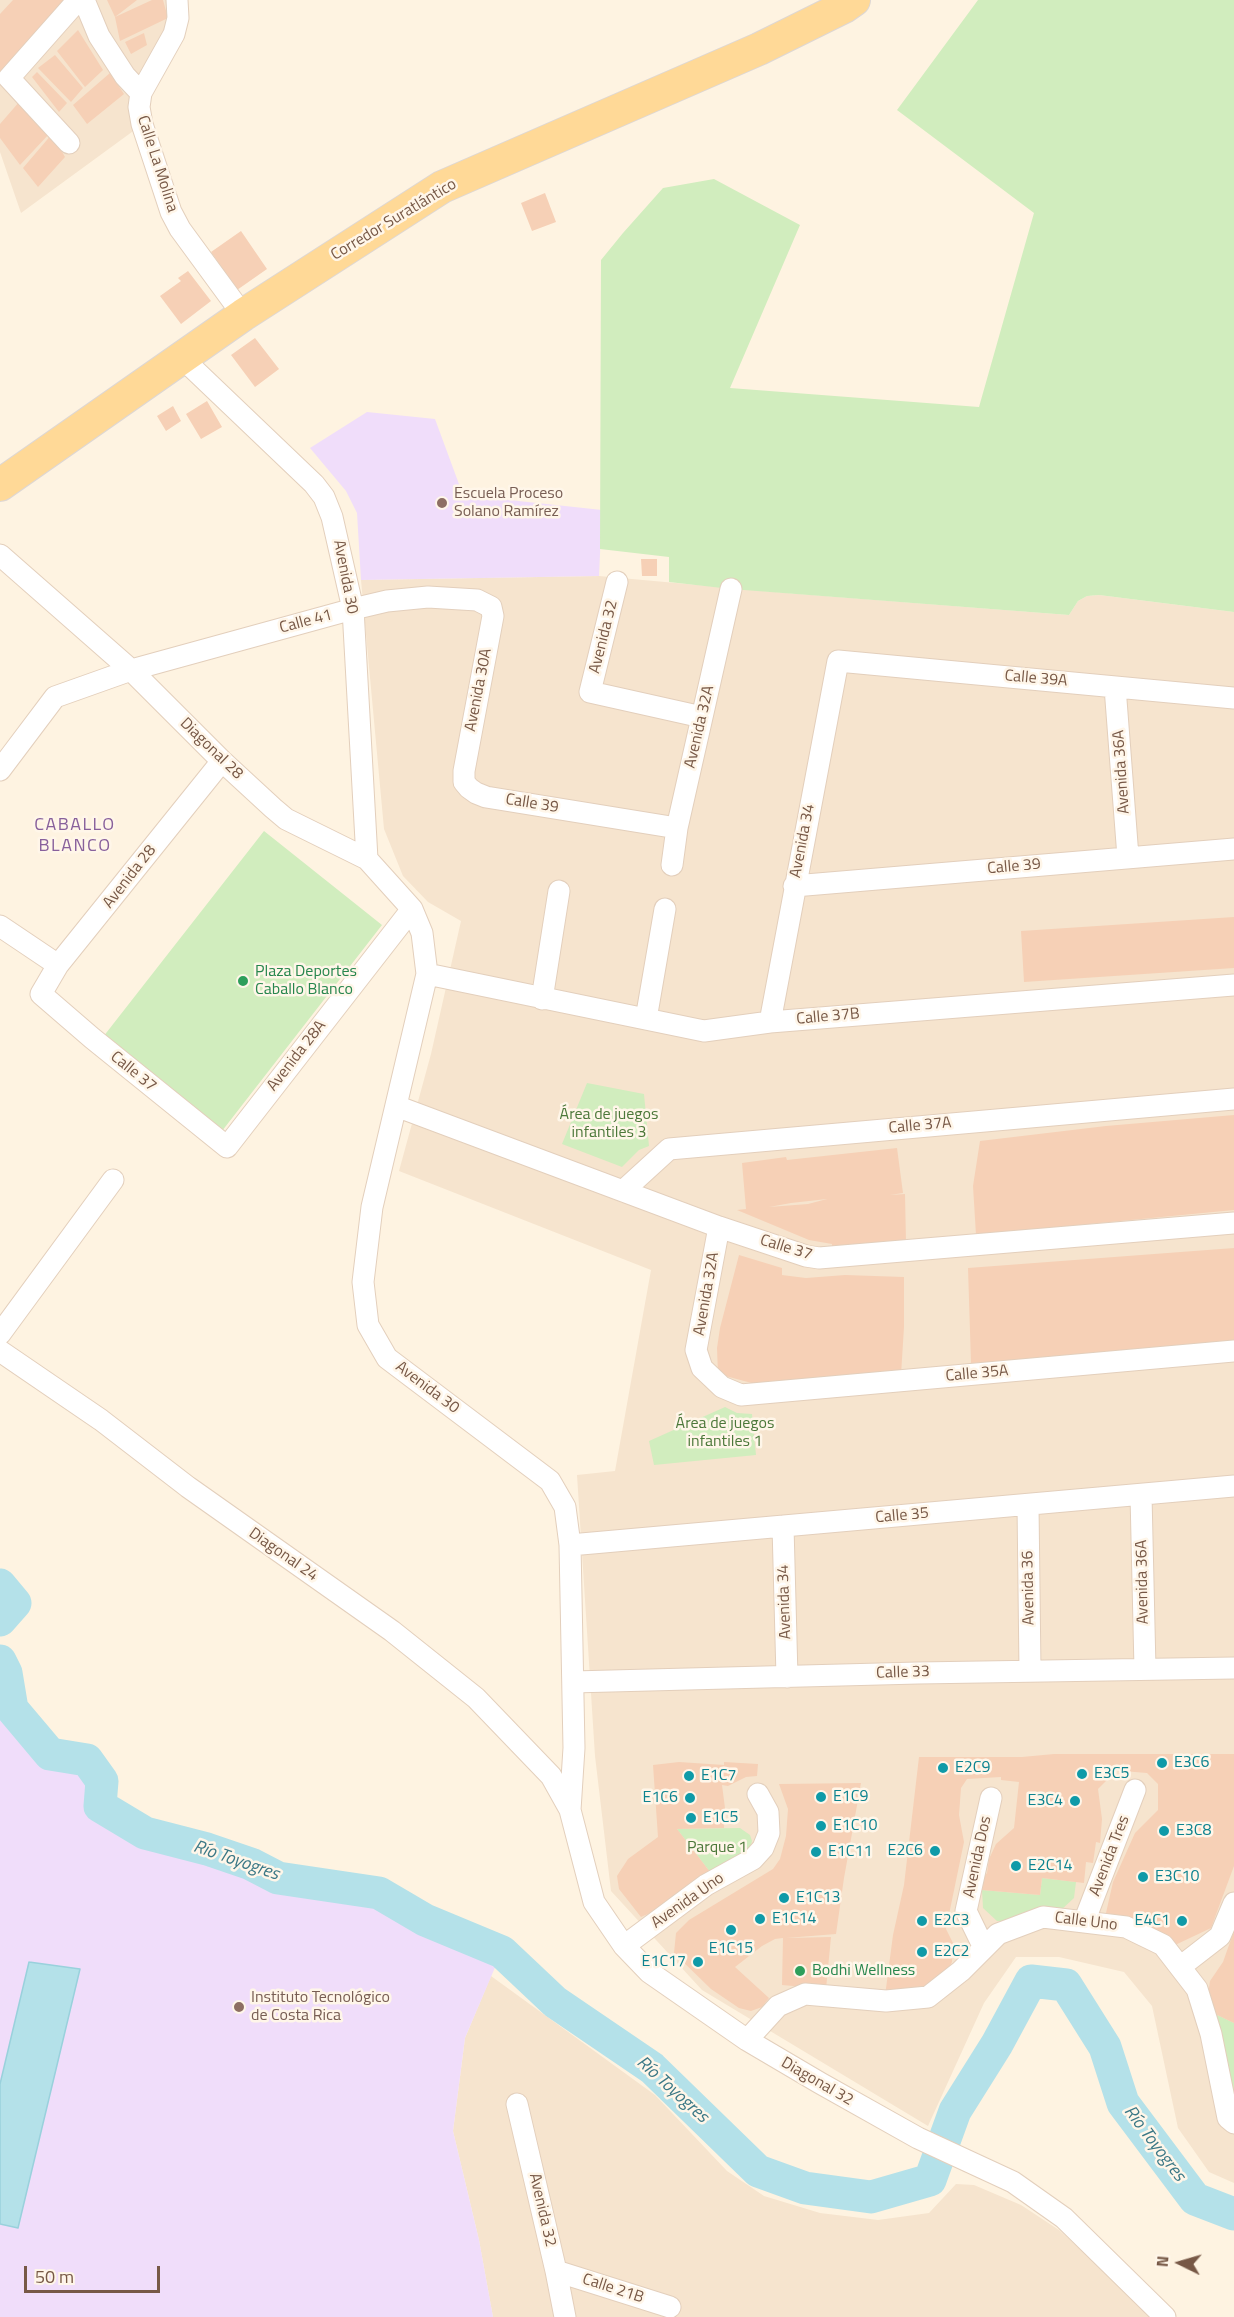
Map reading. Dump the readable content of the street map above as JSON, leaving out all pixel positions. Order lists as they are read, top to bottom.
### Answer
{
  "streets": {
    "main road": ["Corredor Suratlántico"],
    "street": [
      "Calle La Molina",
      "Avenida 30",
      "Calle 41",
      "Avenida 32",
      "Calle 39A",
      "Avenida 30A",
      "Avenida 32A",
      "Diagonal 28",
      "Avenida 36A",
      "Calle 39",
      "Avenida 34",
      "Avenida 28",
      "Calle 37B",
      "Avenida 28A",
      "Calle 37",
      "Calle 37A",
      "Calle 35A",
      "Calle 35",
      "Diagonal 24",
      "Avenida 36",
      "Calle 33",
      "Avenida Tres",
      "Avenida Dos",
      "Avenida Uno",
      "Calle Uno",
      "Diagonal 32",
      "Calle 21B"
    ]
  },
  "crossings": [
    ["Calle La Molina", "Corredor Suratlántico"],
    ["Corredor Suratlántico", "Avenida 30"],
    ["Avenida 30", "Calle 41"],
    ["Avenida 30", "Diagonal 28"],
    ["Avenida 30", "Calle 37B"],
    ["Avenida 30", "Calle 37"],
    ["Avenida 30", "Calle 35"],
    ["Avenida 30", "Calle 33"],
    ["Avenida 30", "Diagonal 32"],
    ["Calle 41", "Avenida 30A"],
    ["Calle 41", "Diagonal 28"],
    ["Avenida 32", "Avenida 32A"],
    ["Avenida 32", "Calle 21B"],
    ["Calle 39A", "Avenida 36A"],
    ["Calle 39A", "Avenida 34"],
    ["Avenida 30A", "Calle 39"],
    ["Avenida 32A", "Calle 39"],
    ["Avenida 32A", "Calle 37"],
    ["Avenida 32A", "Calle 35A"],
    ["Diagonal 28", "Avenida 28"],
    ["Diagonal 28", "Avenida 28A"],
    ["Avenida 36A", "Calle 39"],
    ["Avenida 36A", "Calle 35"],
    ["Avenida 36A", "Calle 33"],
    ["Calle 39", "Avenida 34"],
    ["Avenida 34", "Calle 37B"],
    ["Avenida 34", "Calle 35"],
    ["Avenida 34", "Calle 33"],
    ["Avenida 28", "Calle 37"],
    ["Avenida 28A", "Calle 37"],
    ["Calle 37", "Calle 37A"],
    ["Calle 35", "Avenida 36"],
    ["Diagonal 24", "Diagonal 32"],
    ["Avenida 36", "Calle 33"],
    ["Avenida Tres", "Calle Uno"],
    ["Avenida Dos", "Calle Uno"],
    ["Avenida Uno", "Diagonal 32"],
    ["Calle Uno", "Diagonal 32"]
  ],
  "districts": ["CABALLO BLANCO"],
  "water": ["Río Toyogres"],
  "parks": ["Área de juegos infantiles 3", "Área de juegos infantiles 1", "Parque 1"],
  "places": [
    "Escuela Proceso Solano Ramírez",
    "Plaza Deportes Caballo Blanco",
    "E3C6",
    "E2C9",
    "E3C5",
    "E1C7",
    "E1C9",
    "E1C6",
    "E3C4",
    "E1C5",
    "E1C10",
    "E3C8",
    "E2C6",
    "E1C11",
    "E2C14",
    "E3C10",
    "E1C13",
    "E1C14",
    "E2C3",
    "E4C1",
    "E1C15",
    "E2C2",
    "E1C17",
    "Bodhi Wellness",
    "Instituto Tecnológico de Costa Rica"
  ],
  "scale_bar": "50 m",
  "north": "left"
}
